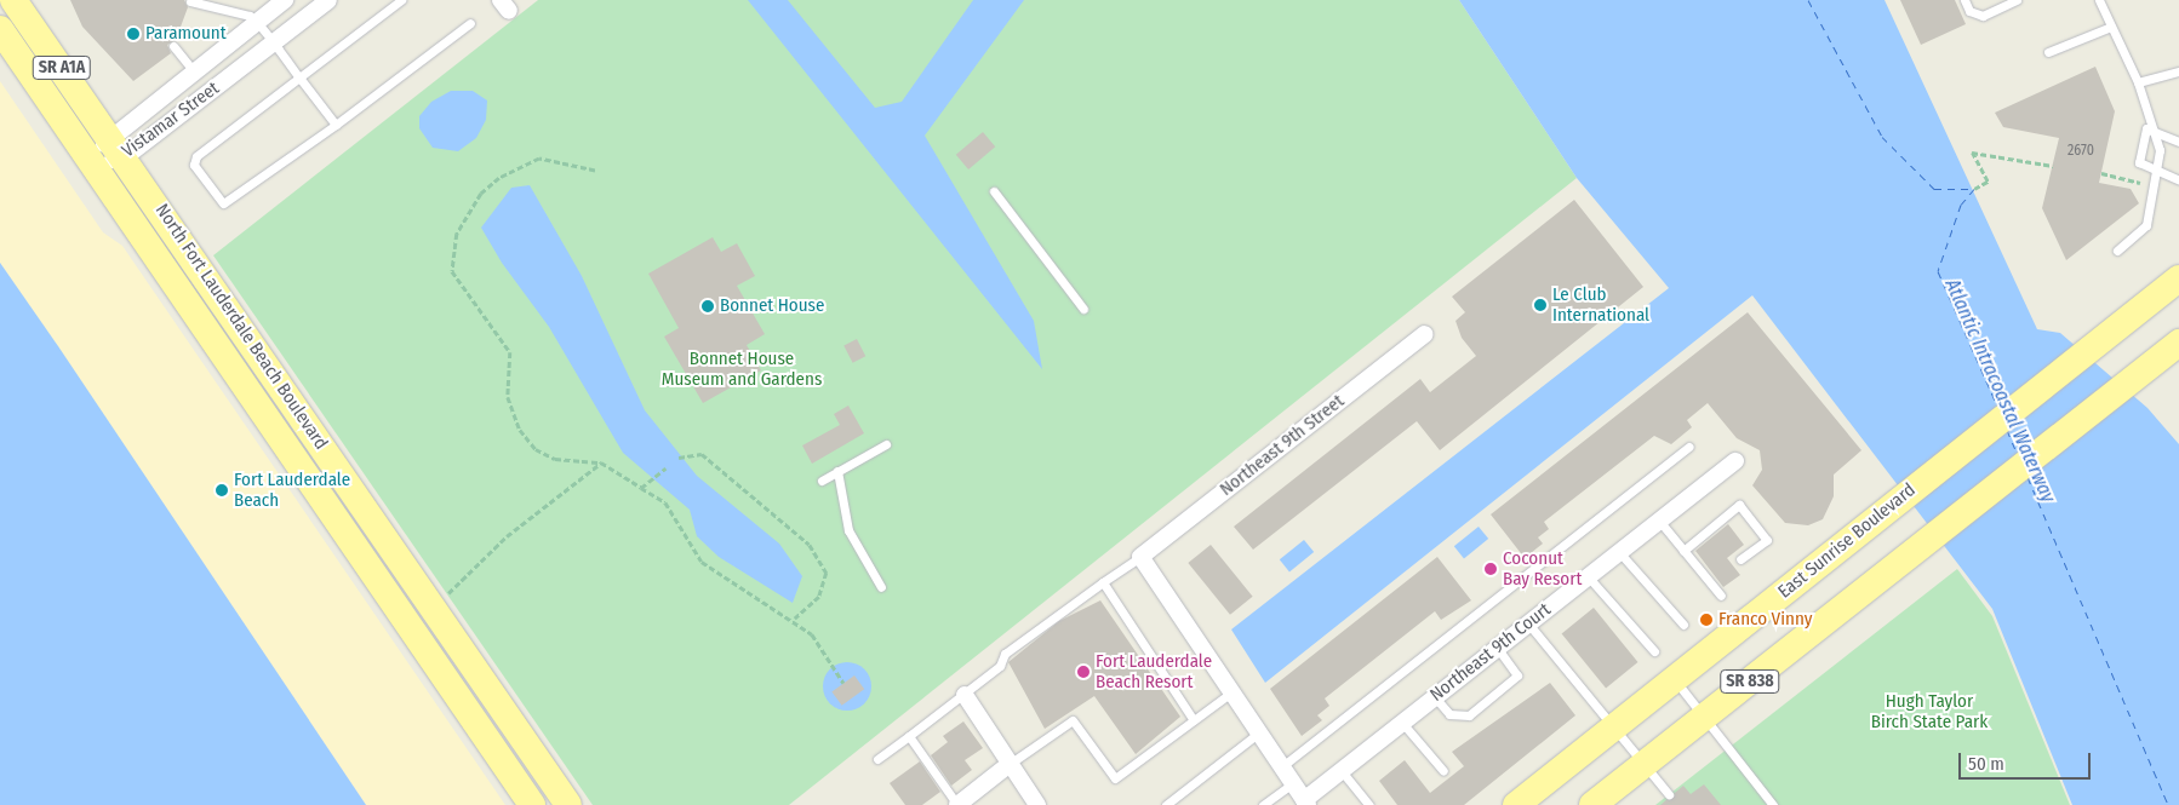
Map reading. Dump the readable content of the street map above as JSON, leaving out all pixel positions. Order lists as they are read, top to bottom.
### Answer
{
  "streets": {
    "main road": [
      "SR A1A",
      "North Fort Lauderdale Beach Boulevard",
      "East Sunrise Boulevard",
      "SR 838"
    ],
    "street": ["Vistamar Street", "Northeast 9th Street", "Northeast 9th Court"]
  },
  "crossings": [
    ["Vistamar Street", "North Fort Lauderdale Beach Boulevard"]
  ],
  "water": ["Atlantic Intracoastal Waterway"],
  "parks": ["Bonnet House Museum and Gardens", "Hugh Taylor Birch State Park"],
  "places": [
    "Paramount",
    "Le Club International",
    "Bonnet House",
    "Fort Lauderdale Beach",
    "Coconut Bay Resort",
    "Franco Vinny",
    "Fort Lauderdale Beach Resort"
  ],
  "house_numbers": ["2670"],
  "scale_bar": "50 m"
}
